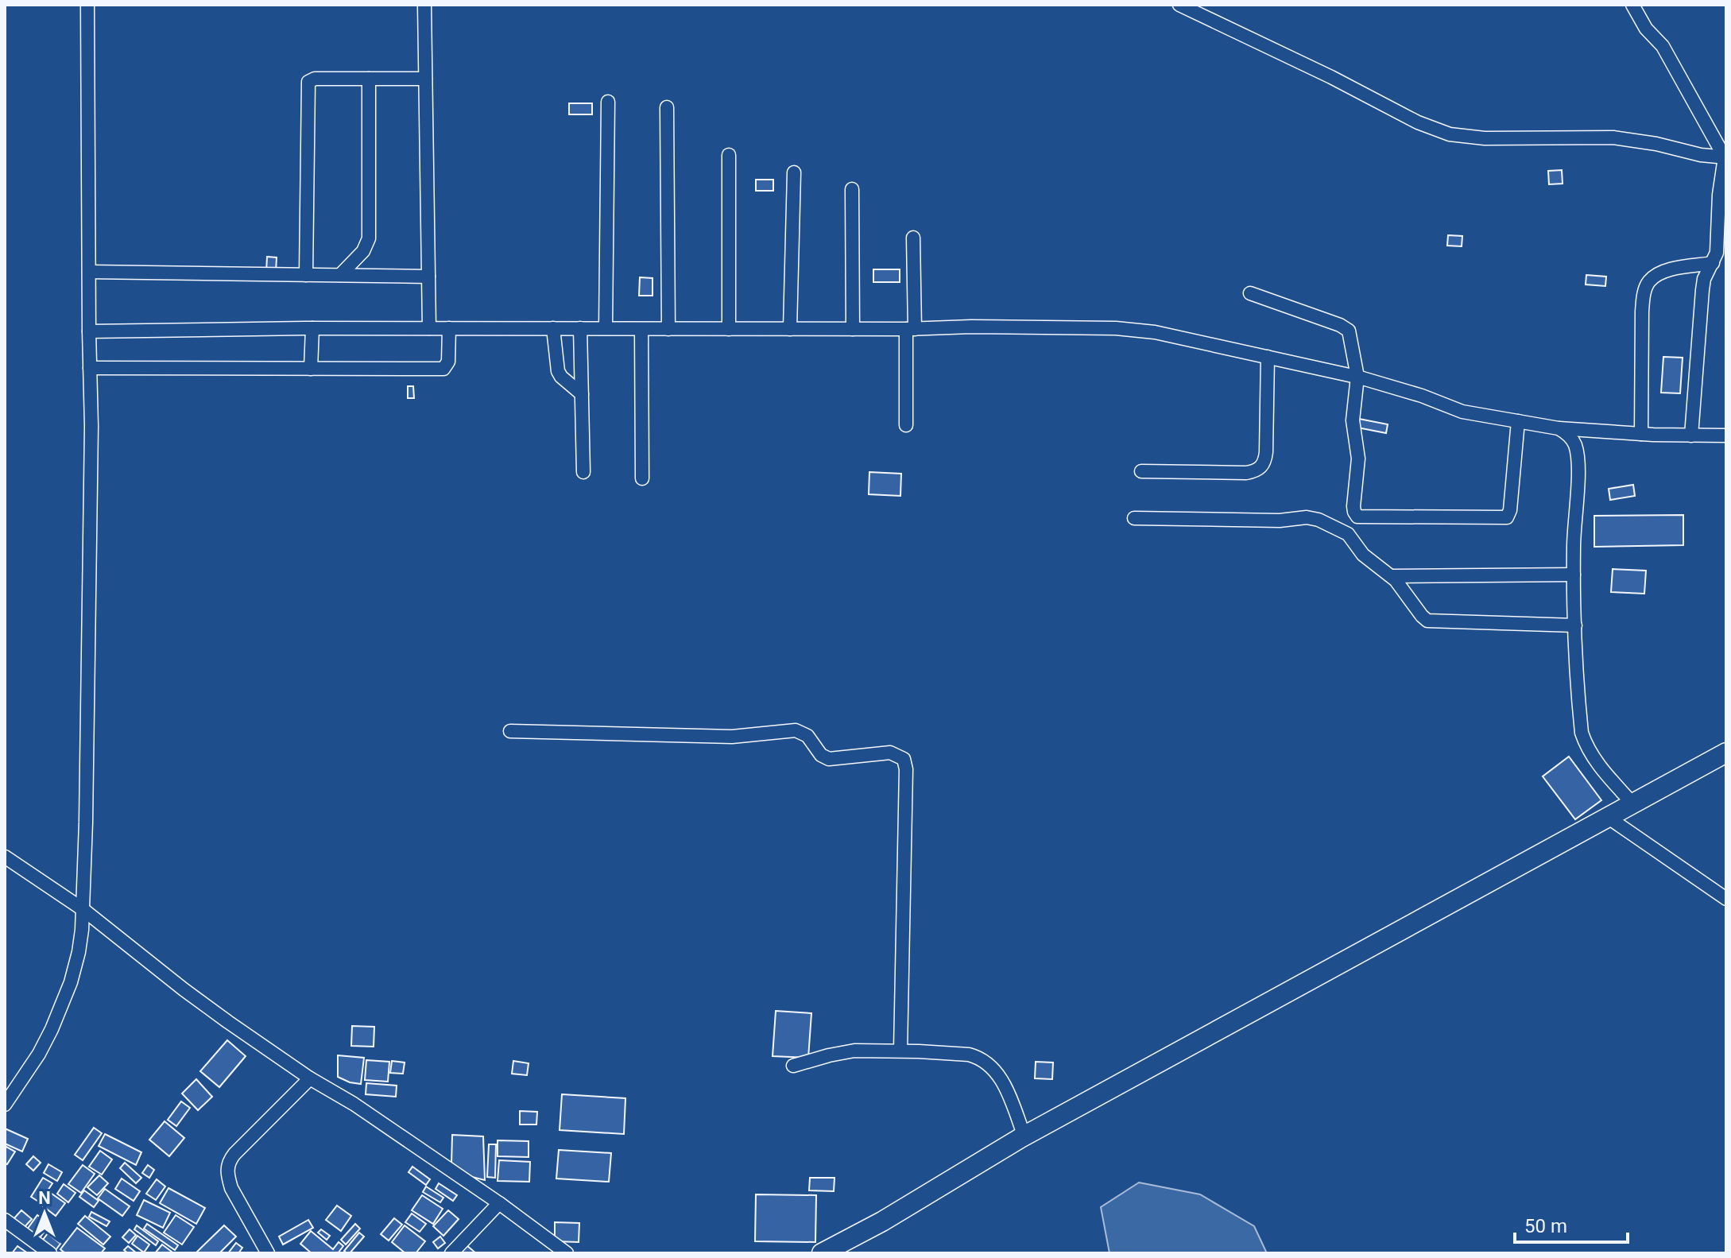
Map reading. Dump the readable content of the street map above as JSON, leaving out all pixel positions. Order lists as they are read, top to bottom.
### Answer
{
  "scale_bar": "50 m",
  "north": "top"
}
